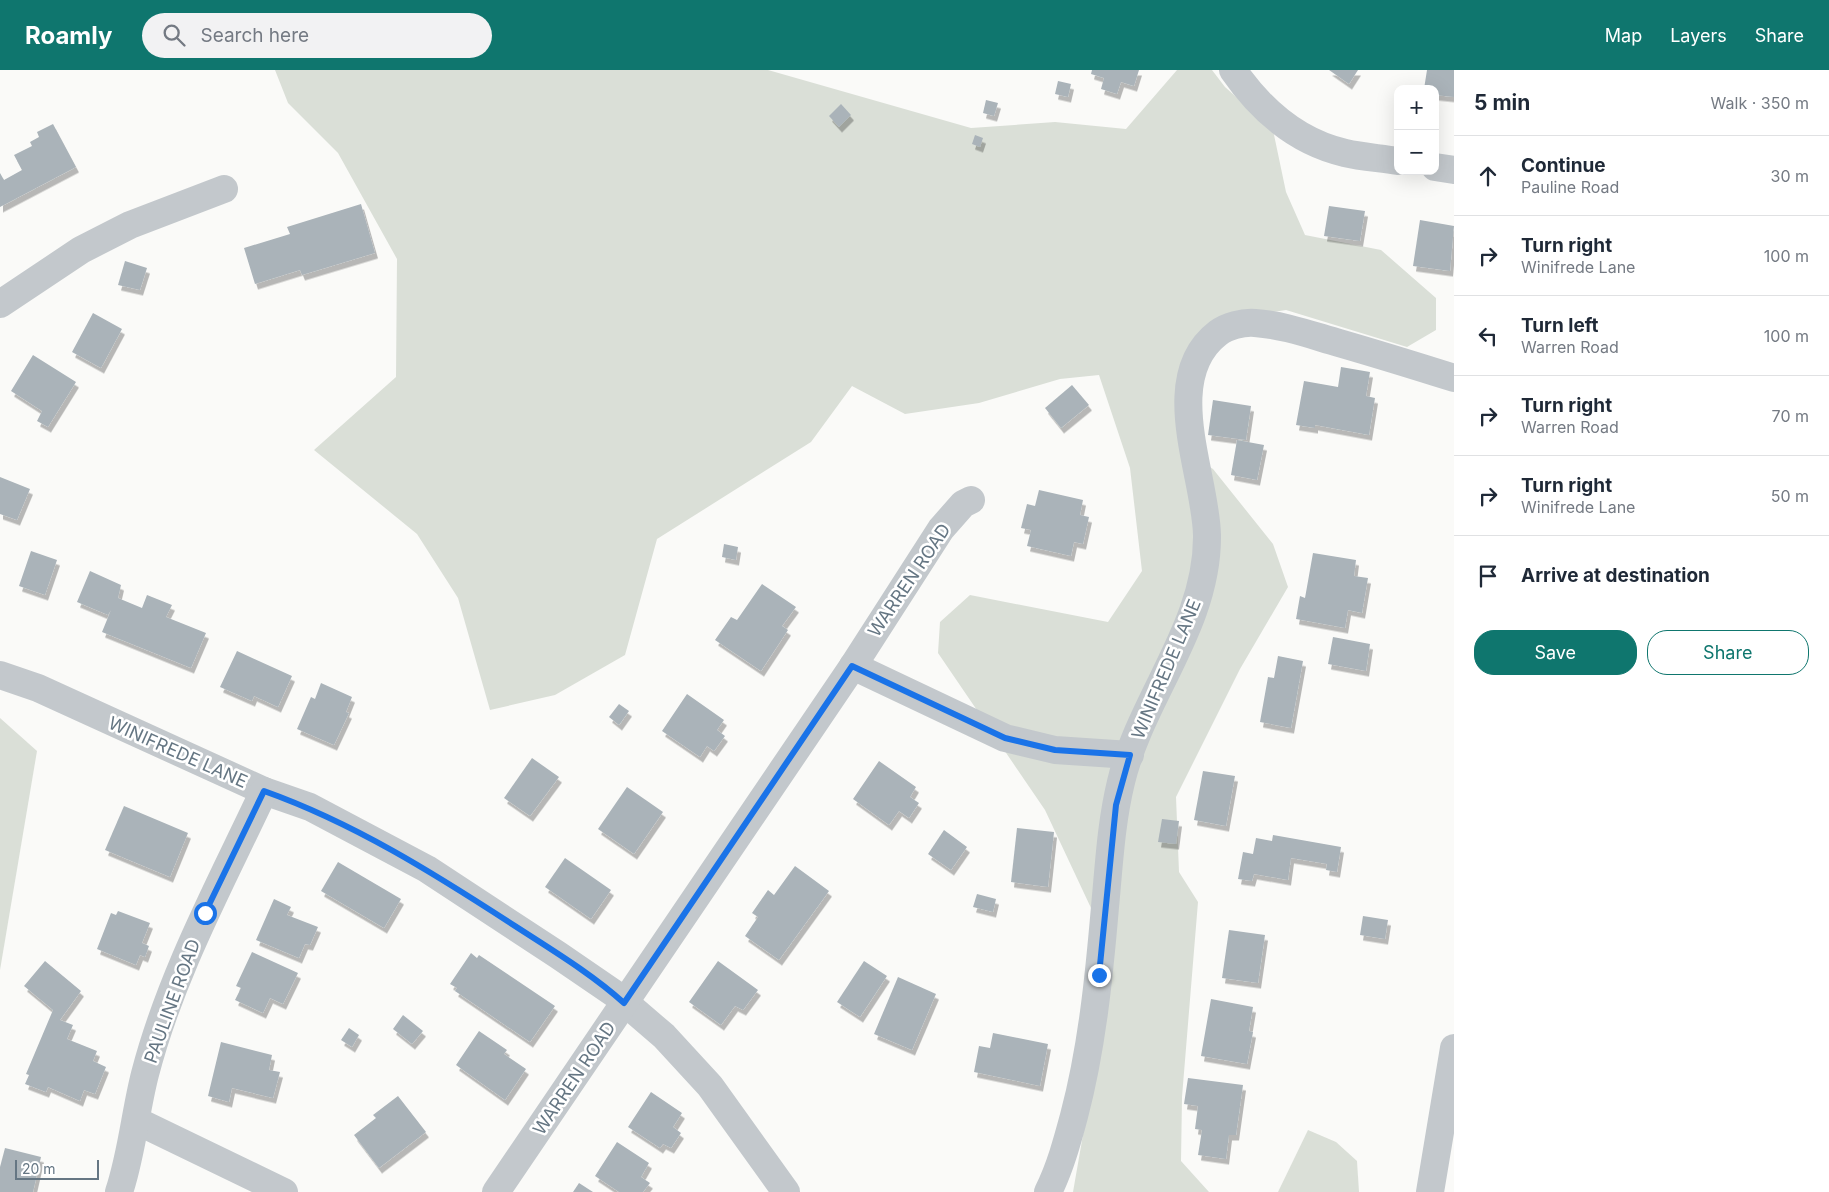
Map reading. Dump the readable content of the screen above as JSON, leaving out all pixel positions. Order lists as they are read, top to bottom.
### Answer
{
  "streets": {
    "street": ["WARREN ROAD", "WINIFREDE LANE", "PAULINE ROAD"]
  },
  "crossings": [
    ["WARREN ROAD", "WINIFREDE LANE"],
    ["WINIFREDE LANE", "PAULINE ROAD"]
  ],
  "scale_bar": "20 m",
  "page": {
    "header": "Roamly",
    "search": "Search here",
    "nav": ["Map", "Layers", "Share"],
    "heading": ["5 min", "Walk · 350 m"],
    "map_buttons": ["+", "−"],
    "list": [
      ["Continue", "Pauline Road", "30 m"],
      ["Turn right", "Winifrede Lane", "100 m"],
      ["Turn left", "Warren Road", "100 m"],
      ["Turn right", "Warren Road", "70 m"],
      ["Turn right", "Winifrede Lane", "50 m"],
      "Arrive at destination"
    ],
    "buttons": ["Save", "Share"],
    "scale": "20 m"
  }
}
